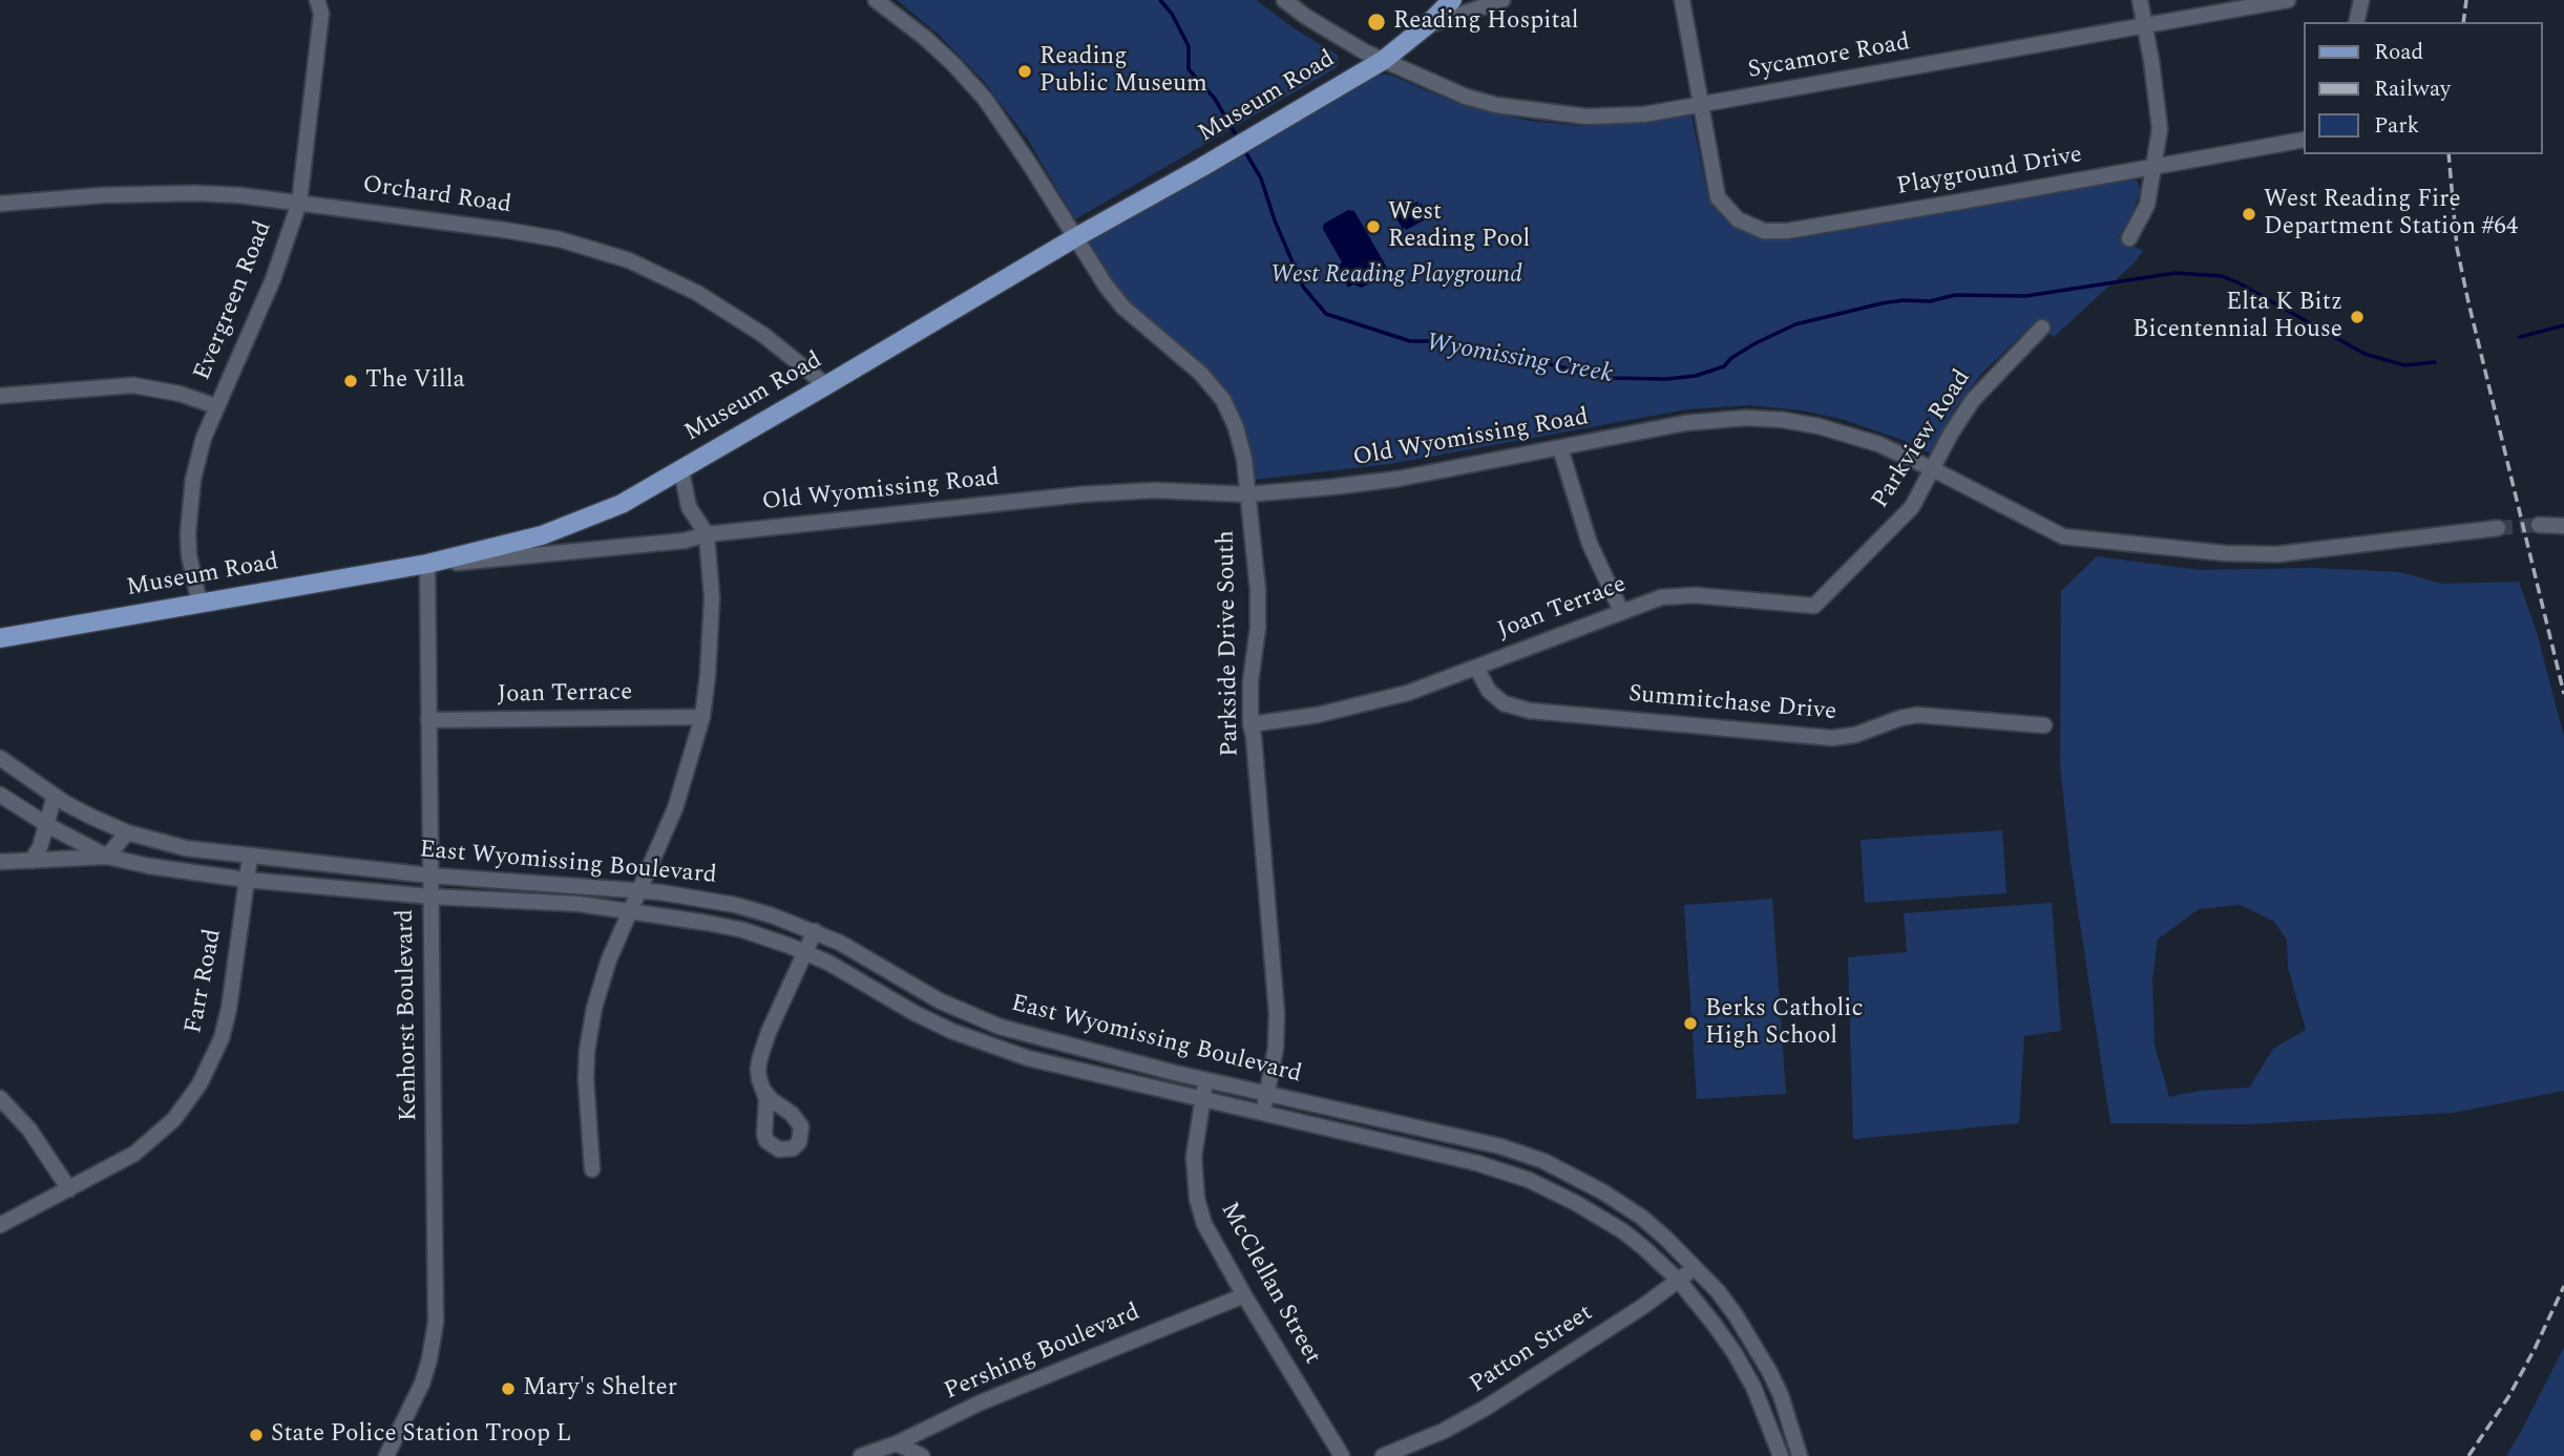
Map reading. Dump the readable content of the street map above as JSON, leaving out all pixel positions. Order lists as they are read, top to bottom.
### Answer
{
  "streets": {
    "main road": ["Museum Road"],
    "street": [
      "Sycamore Road",
      "Playground Drive",
      "Orchard Road",
      "Evergreen Road",
      "Old Wyomissing Road",
      "Parkview Road",
      "Joan Terrace",
      "Parkside Drive South",
      "Summitchase Drive",
      "East Wyomissing Boulevard",
      "Farr Road",
      "Kenhorst Boulevard",
      "McClellan Street",
      "Patton Street",
      "Pershing Boulevard"
    ]
  },
  "crossings": [
    ["Sycamore Road", "Museum Road"],
    ["Sycamore Road", "Playground Drive"],
    ["Museum Road", "Orchard Road"],
    ["Museum Road", "Evergreen Road"],
    ["Museum Road", "Old Wyomissing Road"],
    ["Museum Road", "Parkside Drive South"],
    ["Museum Road", "Kenhorst Boulevard"],
    ["Orchard Road", "Evergreen Road"],
    ["Old Wyomissing Road", "Parkview Road"],
    ["Old Wyomissing Road", "Parkside Drive South"],
    ["Old Wyomissing Road", "Kenhorst Boulevard"],
    ["Parkview Road", "Joan Terrace"],
    ["Joan Terrace", "Parkside Drive South"],
    ["Joan Terrace", "Summitchase Drive"],
    ["Joan Terrace", "Kenhorst Boulevard"],
    ["Parkside Drive South", "East Wyomissing Boulevard"],
    ["East Wyomissing Boulevard", "Farr Road"],
    ["East Wyomissing Boulevard", "Kenhorst Boulevard"],
    ["East Wyomissing Boulevard", "McClellan Street"],
    ["East Wyomissing Boulevard", "Patton Street"],
    ["McClellan Street", "Pershing Boulevard"]
  ],
  "water": ["Wyomissing Creek"],
  "parks": ["West Reading Playground"],
  "places": [
    "Reading Hospital",
    "Reading Public Museum",
    "West Reading Fire Department Station #64",
    "West Reading Pool",
    "Elta K Bitz Bicentennial House",
    "The Villa",
    "Berks Catholic High School",
    "Mary's Shelter",
    "State Police Station Troop L"
  ],
  "legend": ["Road", "Railway", "Park"]
}
